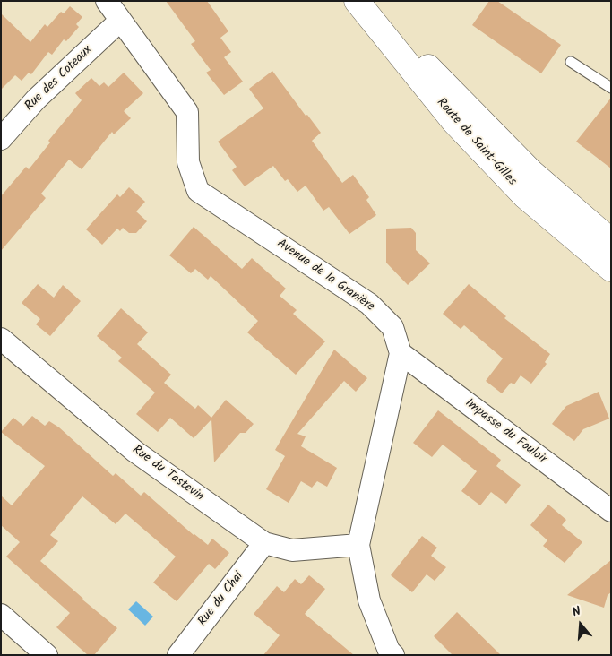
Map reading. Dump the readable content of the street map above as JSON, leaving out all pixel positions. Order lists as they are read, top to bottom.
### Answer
{
  "streets": {
    "main road": ["Route de Saint-Gilles"],
    "street": [
      "Rue des Coteaux",
      "Avenue de la Granière",
      "Impasse du Fouloir",
      "Rue du Tastevin",
      "Rue du Chai"
    ]
  },
  "crossings": [
    ["Rue des Coteaux", "Avenue de la Granière"],
    ["Avenue de la Granière", "Impasse du Fouloir"],
    ["Avenue de la Granière", "Rue du Tastevin"],
    ["Rue du Tastevin", "Rue du Chai"]
  ],
  "north": "top"
}
